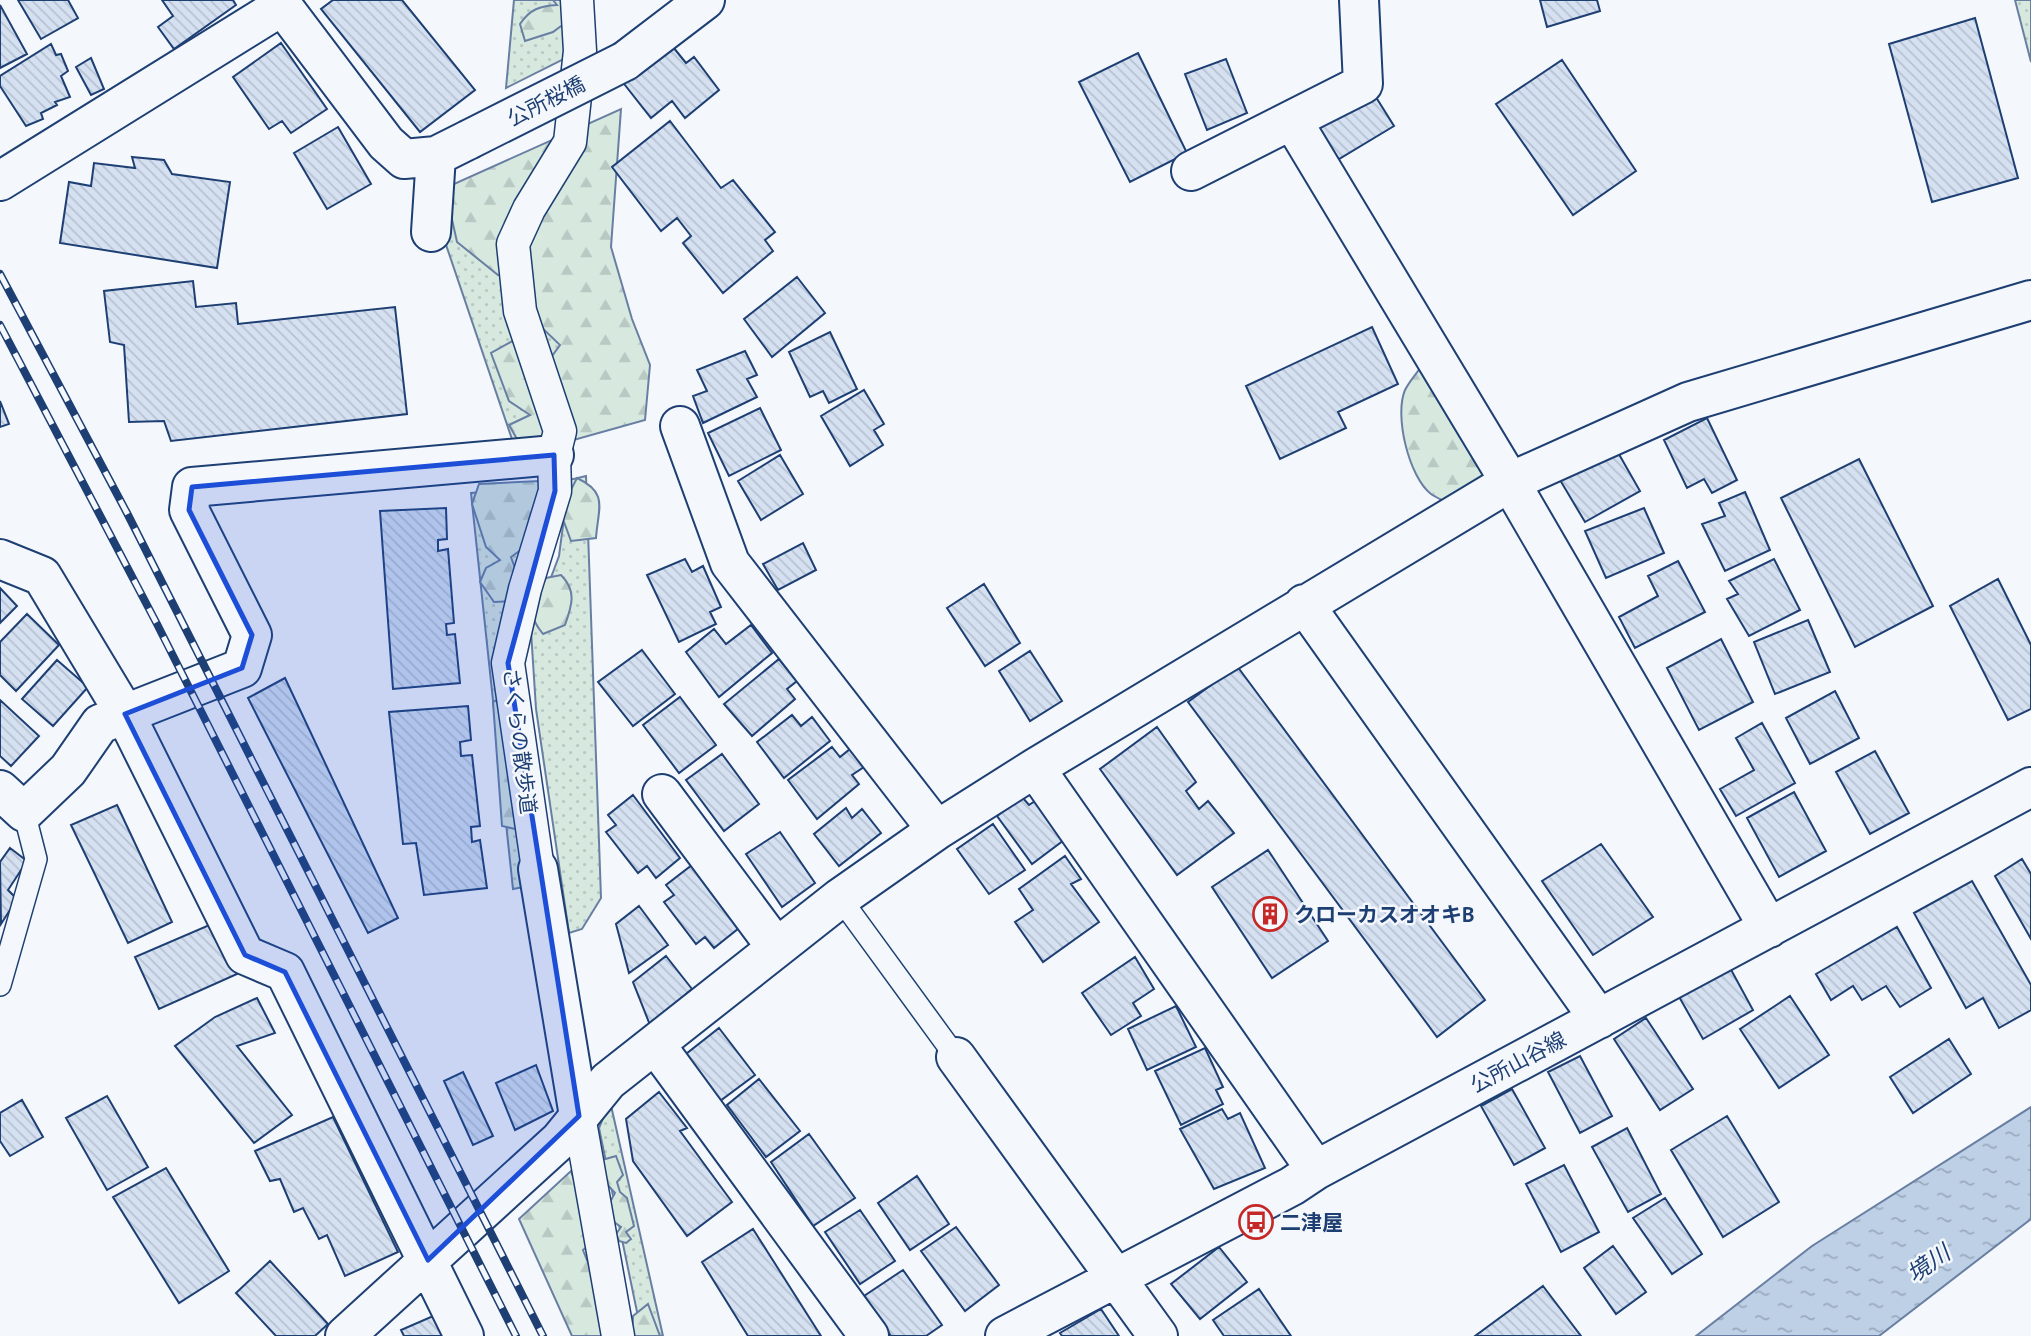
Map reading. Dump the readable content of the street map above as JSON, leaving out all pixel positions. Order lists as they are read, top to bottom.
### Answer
{
  "streets": {
    "street": ["公所桜橋", "さくらの散歩道", "公所山谷線"]
  },
  "water": ["境川"],
  "places": {
    "building": ["クローカスオオキB"],
    "bus stop": ["二津屋"]
  }
}
